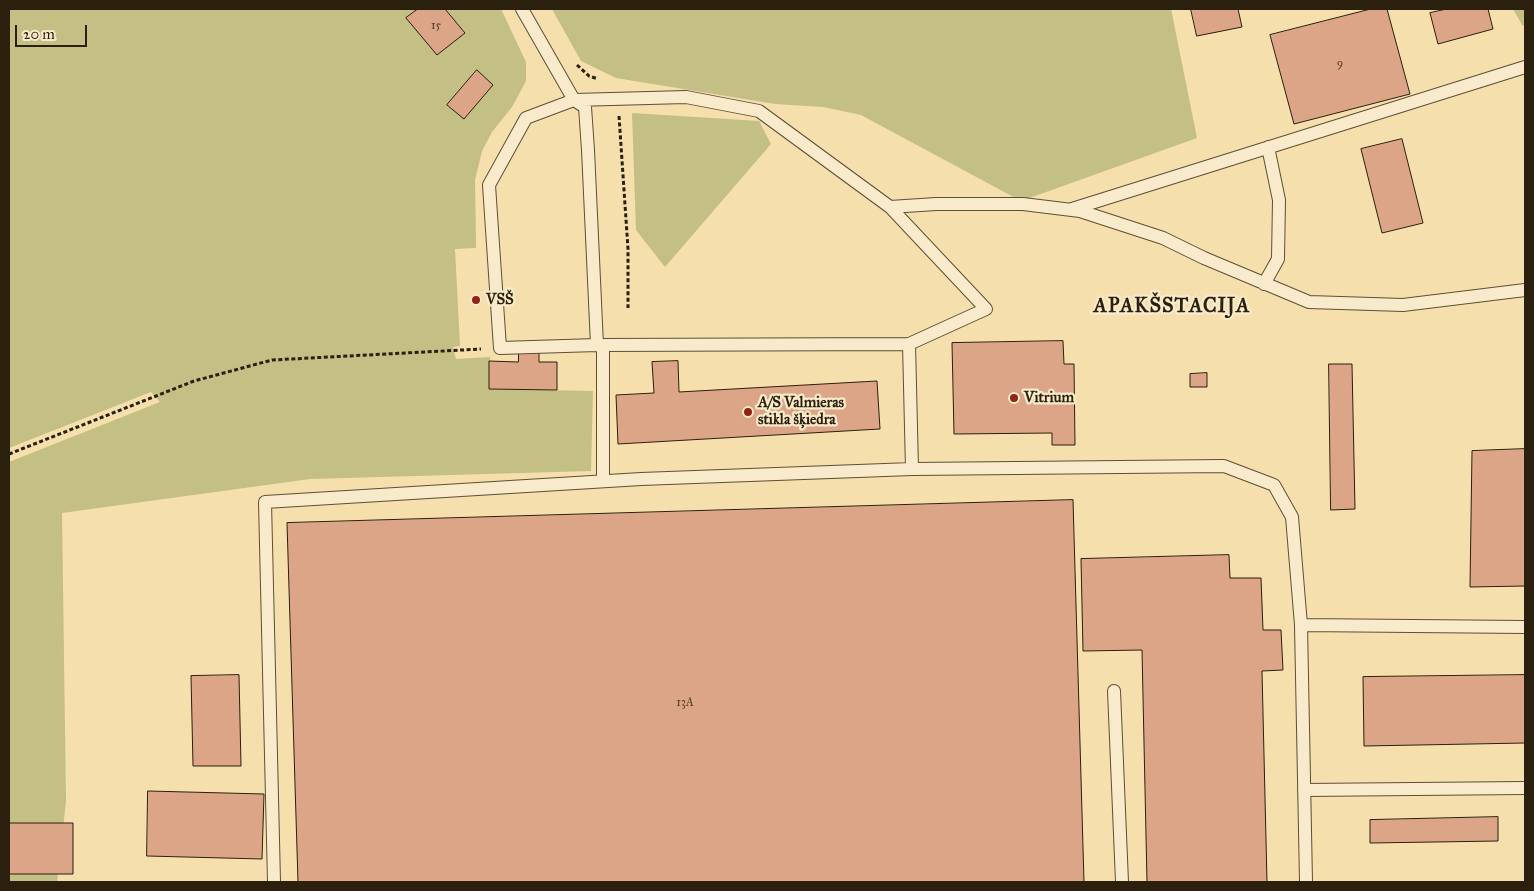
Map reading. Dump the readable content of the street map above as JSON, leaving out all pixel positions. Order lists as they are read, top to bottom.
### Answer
{
  "districts": ["APAKŠSTACIJA"],
  "places": ["VSŠ", "Vitrium", "A/S Valmieras stikla šķiedra"],
  "house_numbers": ["15", "9", "13A"],
  "scale_bar": "20 m"
}
